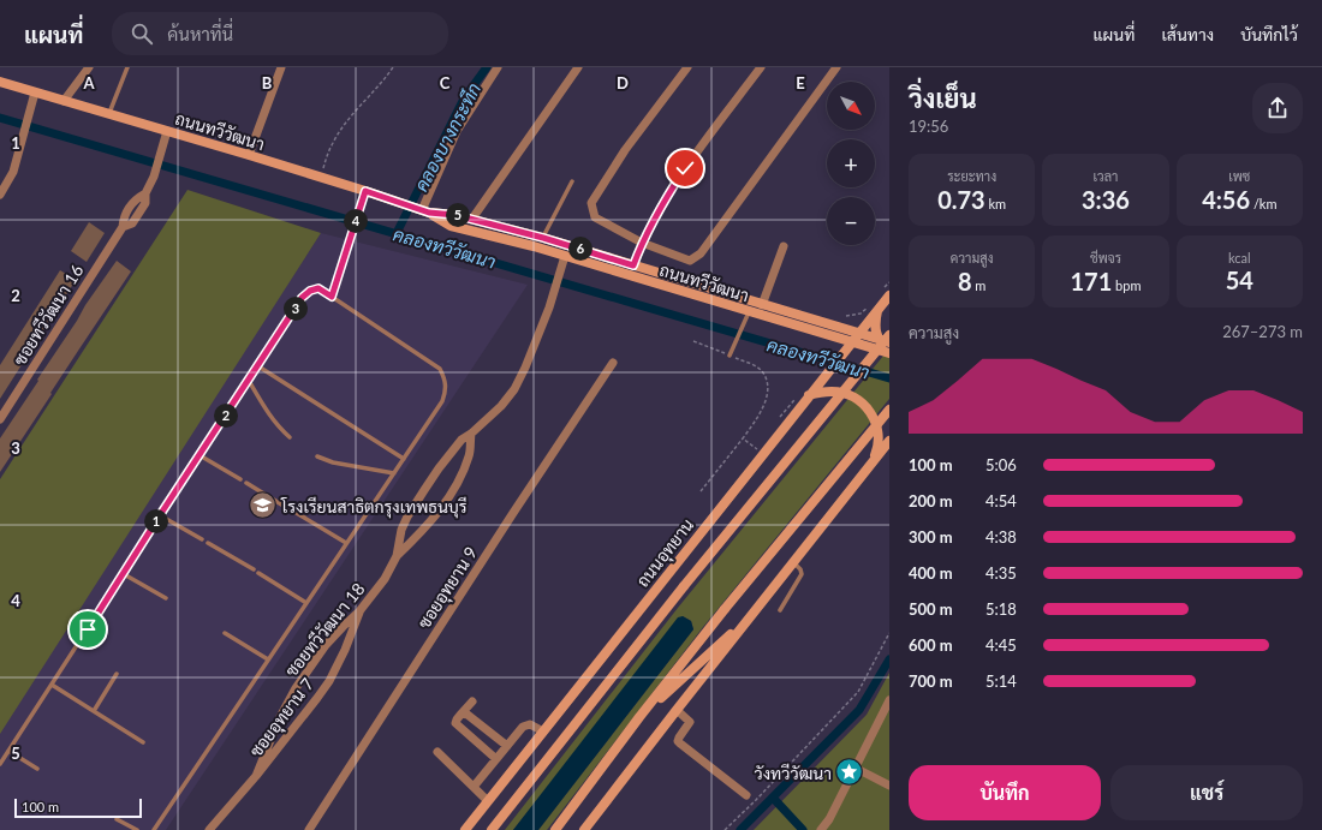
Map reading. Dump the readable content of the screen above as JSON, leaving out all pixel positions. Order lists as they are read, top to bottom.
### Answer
{
  "streets": {
    "main road": ["ถนนทวีวัฒนา", "ถนนอุทยาน"],
    "street": [
      "ซอยทวีวัฒนา 16",
      "ซอยอุทยาน 9",
      "ซอยทวีวัฒนา 18",
      "ซอยอุทยาน 7"
    ]
  },
  "crossings": [
    ["ถนนทวีวัฒนา", "ซอยทวีวัฒนา 16"],
    ["ถนนทวีวัฒนา", "ถนนอุทยาน"],
    ["ถนนทวีวัฒนา", "ซอยทวีวัฒนา 18"],
    ["ซอยทวีวัฒนา 18", "ซอยอุทยาน 7"]
  ],
  "water": ["คลองบางกระทึก", "คลองทวีวัฒนา"],
  "places": {
    "school or university": ["โรงเรียนสาธิตกรุงเทพธนบุรี"],
    "place": ["วังทวีวัฒนา"]
  },
  "scale_bar": "100 m",
  "north": "bottom right",
  "page": {
    "header": "แผนที่",
    "search": "ค้นหาที่นี่",
    "nav": ["แผนที่", "เส้นทาง", "บันทึกไว้"],
    "heading": ["วิ่งเย็น", "19:56"],
    "map_buttons": ["+", "−"],
    "stats": [
      ["ระยะทาง", "0.73 km"],
      ["เวลา", "3:36"],
      ["เพซ", "4:56 /km"],
      ["ความสูง", "8 m"],
      ["ชีพจร", "171 bpm"],
      ["kcal", "54"]
    ],
    "pins": [
      "5",
      "4",
      "6",
      "3",
      "2",
      "1"
    ],
    "chart": ["ความสูง", "267–273 m"],
    "list": [
      {
        "name": "100 m",
        "note": "5:06"
      },
      {
        "name": "200 m",
        "note": "4:54"
      },
      {
        "name": "300 m",
        "note": "4:38"
      },
      {
        "name": "400 m",
        "note": "4:35"
      },
      {
        "name": "500 m",
        "note": "5:18"
      },
      {
        "name": "600 m",
        "note": "4:45"
      },
      {
        "name": "700 m",
        "note": "5:14"
      }
    ],
    "buttons": ["บันทึก", "แชร์"],
    "scale": "100 m"
  },
  "grid": {
    "columns": [
      "A",
      "B",
      "C",
      "D",
      "E"
    ],
    "rows": [
      "1",
      "2",
      "3",
      "4",
      "5"
    ]
  }
}
